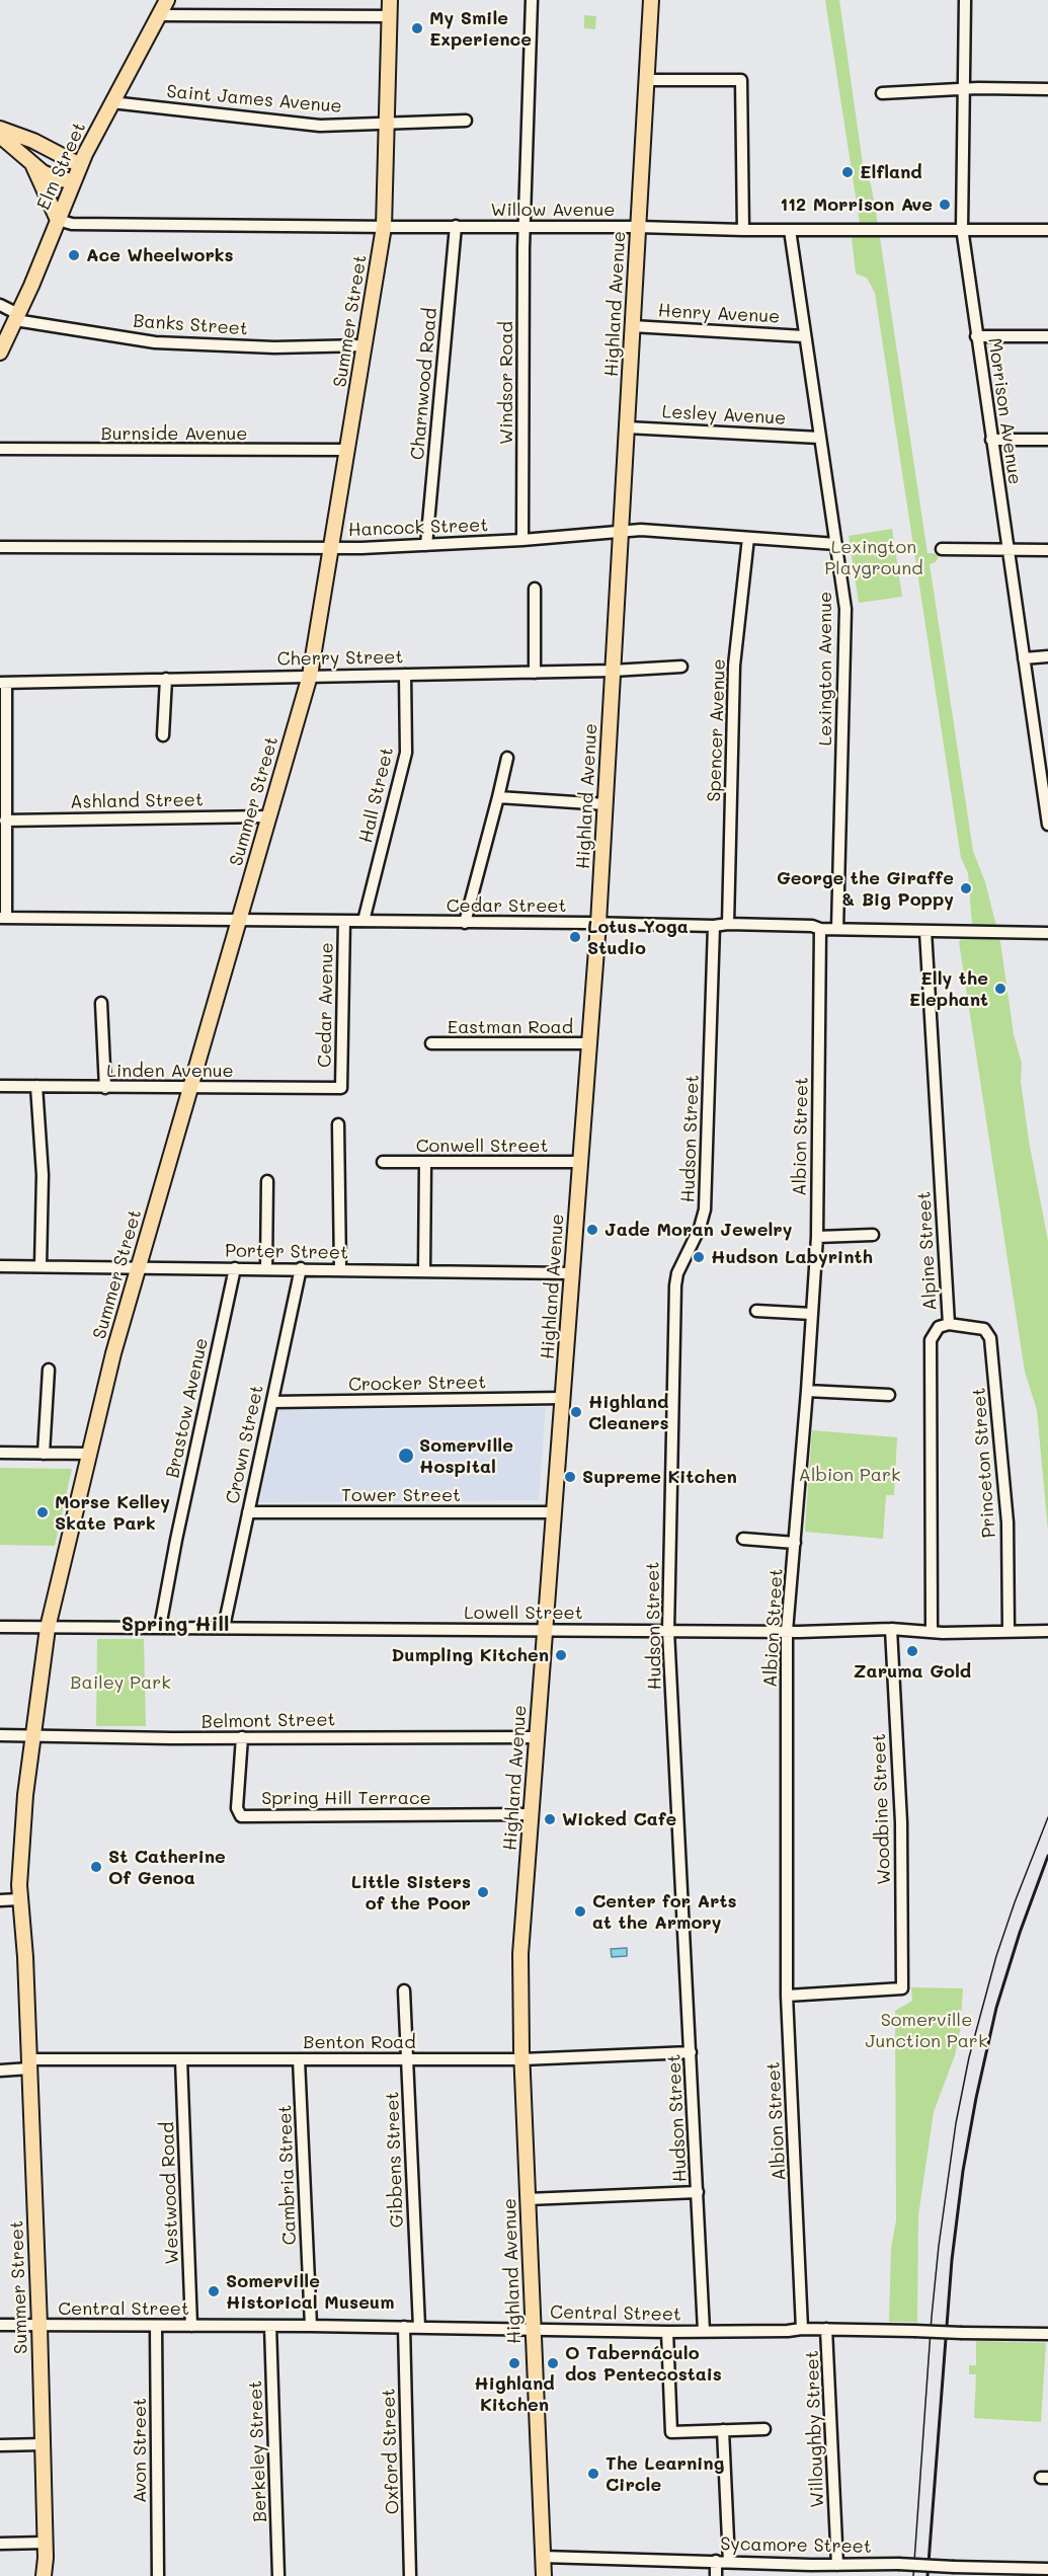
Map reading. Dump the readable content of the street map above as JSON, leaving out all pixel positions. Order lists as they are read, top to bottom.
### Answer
{
  "streets": {
    "main road": ["Elm Street", "Highland Avenue", "Summer Street"],
    "street": [
      "Saint James Avenue",
      "Willow Avenue",
      "Henry Avenue",
      "Banks Street",
      "Windsor Road",
      "Charnwood Road",
      "Morrison Avenue",
      "Lesley Avenue",
      "Burnside Avenue",
      "Hancock Street",
      "Cherry Street",
      "Lexington Avenue",
      "Spencer Avenue",
      "Hall Street",
      "Ashland Street",
      "Cedar Street",
      "Cedar Avenue",
      "Eastman Road",
      "Linden Avenue",
      "Albion Street",
      "Hudson Street",
      "Conwell Street",
      "Alpine Street",
      "Porter Street",
      "Crocker Street",
      "Brastow Avenue",
      "Crown Street",
      "Princeton Street",
      "Tower Street",
      "Lowell Street",
      "Belmont Street",
      "Spring Hill Terrace",
      "Woodbine Street",
      "Benton Road",
      "Gibbens Street",
      "Cambria Street",
      "Westwood Road",
      "Central Street",
      "Willoughby Street",
      "Avon Street",
      "Berkeley Street",
      "Oxford Street",
      "Sycamore Street"
    ]
  },
  "crossings": [
    ["Saint James Avenue", "Elm Street"],
    ["Saint James Avenue", "Summer Street"],
    ["Elm Street", "Willow Avenue"],
    ["Elm Street", "Banks Street"],
    ["Willow Avenue", "Highland Avenue"],
    ["Willow Avenue", "Summer Street"],
    ["Willow Avenue", "Windsor Road"],
    ["Willow Avenue", "Charnwood Road"],
    ["Willow Avenue", "Morrison Avenue"],
    ["Willow Avenue", "Lexington Avenue"],
    ["Highland Avenue", "Henry Avenue"],
    ["Highland Avenue", "Lesley Avenue"],
    ["Highland Avenue", "Hancock Street"],
    ["Highland Avenue", "Cherry Street"],
    ["Highland Avenue", "Cedar Street"],
    ["Highland Avenue", "Eastman Road"],
    ["Highland Avenue", "Conwell Street"],
    ["Highland Avenue", "Porter Street"],
    ["Highland Avenue", "Crocker Street"],
    ["Highland Avenue", "Tower Street"],
    ["Highland Avenue", "Lowell Street"],
    ["Highland Avenue", "Belmont Street"],
    ["Highland Avenue", "Spring Hill Terrace"],
    ["Highland Avenue", "Benton Road"],
    ["Highland Avenue", "Central Street"],
    ["Highland Avenue", "Sycamore Street"],
    ["Henry Avenue", "Lexington Avenue"],
    ["Summer Street", "Banks Street"],
    ["Summer Street", "Burnside Avenue"],
    ["Summer Street", "Hancock Street"],
    ["Summer Street", "Cherry Street"],
    ["Summer Street", "Ashland Street"],
    ["Summer Street", "Cedar Street"],
    ["Summer Street", "Linden Avenue"],
    ["Summer Street", "Porter Street"],
    ["Summer Street", "Lowell Street"],
    ["Summer Street", "Belmont Street"],
    ["Summer Street", "Benton Road"],
    ["Summer Street", "Central Street"],
    ["Windsor Road", "Hancock Street"],
    ["Charnwood Road", "Hancock Street"],
    ["Lesley Avenue", "Lexington Avenue"],
    ["Hancock Street", "Lexington Avenue"],
    ["Hancock Street", "Spencer Avenue"],
    ["Cherry Street", "Hall Street"],
    ["Lexington Avenue", "Cedar Street"],
    ["Spencer Avenue", "Cedar Street"],
    ["Hall Street", "Cedar Street"],
    ["Cedar Street", "Cedar Avenue"],
    ["Cedar Street", "Albion Street"],
    ["Cedar Street", "Hudson Street"],
    ["Cedar Street", "Alpine Street"],
    ["Cedar Avenue", "Linden Avenue"],
    ["Albion Street", "Lowell Street"],
    ["Albion Street", "Woodbine Street"],
    ["Albion Street", "Central Street"],
    ["Hudson Street", "Lowell Street"],
    ["Hudson Street", "Benton Road"],
    ["Hudson Street", "Central Street"],
    ["Alpine Street", "Princeton Street"],
    ["Alpine Street", "Lowell Street"],
    ["Porter Street", "Brastow Avenue"],
    ["Porter Street", "Crown Street"],
    ["Crocker Street", "Crown Street"],
    ["Brastow Avenue", "Lowell Street"],
    ["Crown Street", "Tower Street"],
    ["Crown Street", "Lowell Street"],
    ["Princeton Street", "Lowell Street"],
    ["Lowell Street", "Woodbine Street"],
    ["Belmont Street", "Spring Hill Terrace"],
    ["Benton Road", "Gibbens Street"],
    ["Benton Road", "Cambria Street"],
    ["Benton Road", "Westwood Road"],
    ["Gibbens Street", "Central Street"],
    ["Cambria Street", "Central Street"],
    ["Westwood Road", "Central Street"],
    ["Central Street", "Willoughby Street"],
    ["Central Street", "Avon Street"],
    ["Central Street", "Berkeley Street"],
    ["Central Street", "Oxford Street"],
    ["Willoughby Street", "Sycamore Street"]
  ],
  "districts": ["Spring Hill"],
  "parks": [
    "Lexington Playground",
    "Albion Park",
    "Bailey Park",
    "Somerville Junction Park"
  ],
  "places": [
    "My Smile Experience",
    "Elfland",
    "112 Morrison Ave",
    "Ace Wheelworks",
    "George the Giraffe & Big Poppy",
    "Lotus Yoga Studio",
    "Elly the Elephant",
    "Jade Moran Jewelry",
    "Hudson Labyrinth",
    "Highland Cleaners",
    "Somerville Hospital",
    "Supreme Kitchen",
    "Morse Kelley Skate Park",
    "Zaruma Gold",
    "Dumpling Kitchen",
    "Wicked Cafe",
    "St Catherine Of Genoa",
    "Little Sisters of the Poor",
    "Center for Arts at the Armory",
    "Somerville Historical Museum",
    "Highland Kitchen",
    "O Tabernáculo dos Pentecostais",
    "The Learning Circle"
  ]
}
